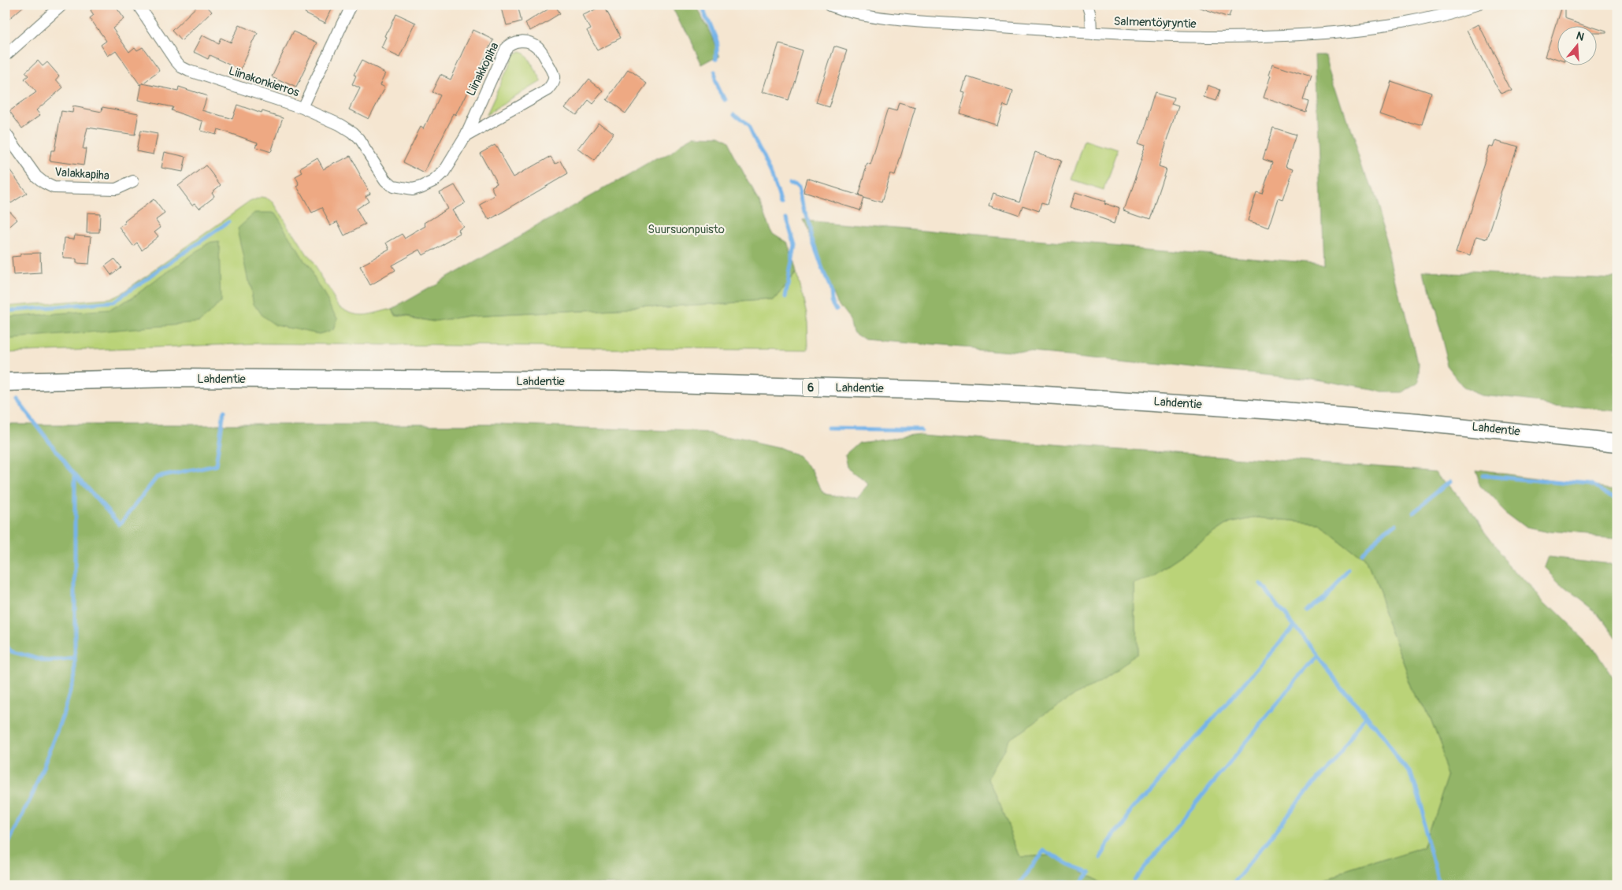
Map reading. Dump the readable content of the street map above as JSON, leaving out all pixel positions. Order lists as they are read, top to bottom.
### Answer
{
  "streets": {
    "highway": ["Lahdentie", "6"],
    "street": [
      "Salmentöyryntie",
      "Liinakkopiha",
      "Liinakonkierros",
      "Valakkapiha"
    ]
  },
  "crossings": [
    ["Liinakkopiha", "Liinakonkierros"]
  ],
  "parks": ["Suursuonpuisto"],
  "north": "top"
}
